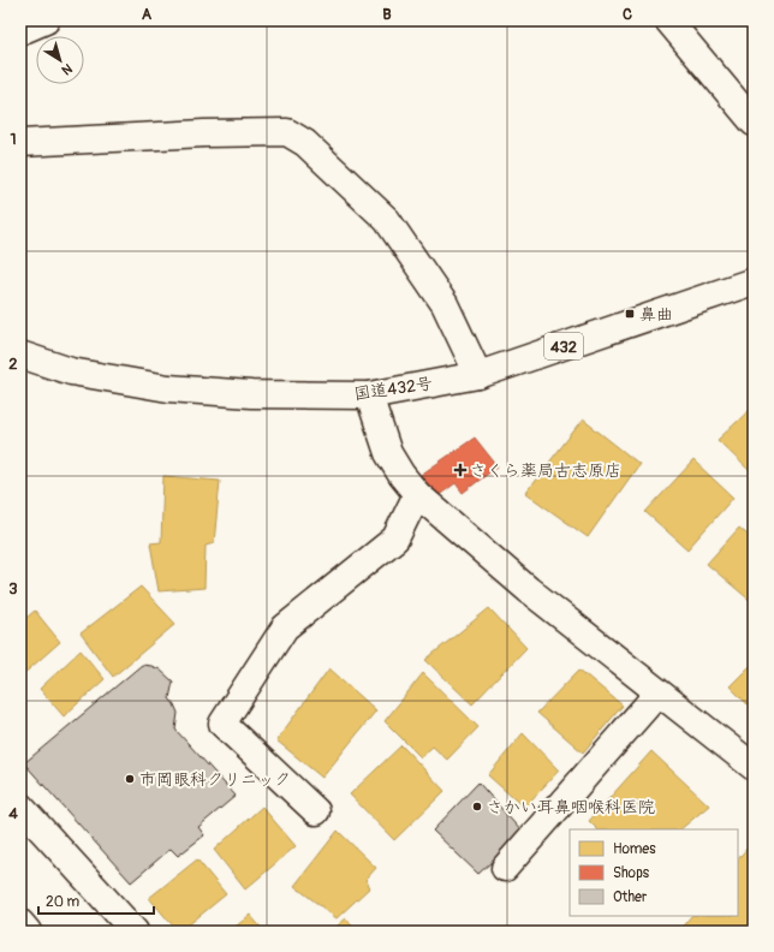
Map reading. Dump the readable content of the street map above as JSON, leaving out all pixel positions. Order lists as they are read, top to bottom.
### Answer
{
  "streets": {
    "main road": ["432", "国道432号"]
  },
  "places": {
    "transit": ["鼻曲"],
    "health": ["さくら薬局古志原店"],
    "other": ["市岡眼科クリニック", "さかい耳鼻咽喉科医院"]
  },
  "legend": ["Homes", "Shops", "Other"],
  "scale_bar": "20 m",
  "north": "bottom right",
  "grid": {
    "columns": ["A", "B", "C"],
    "rows": [
      "1",
      "2",
      "3",
      "4"
    ]
  }
}
